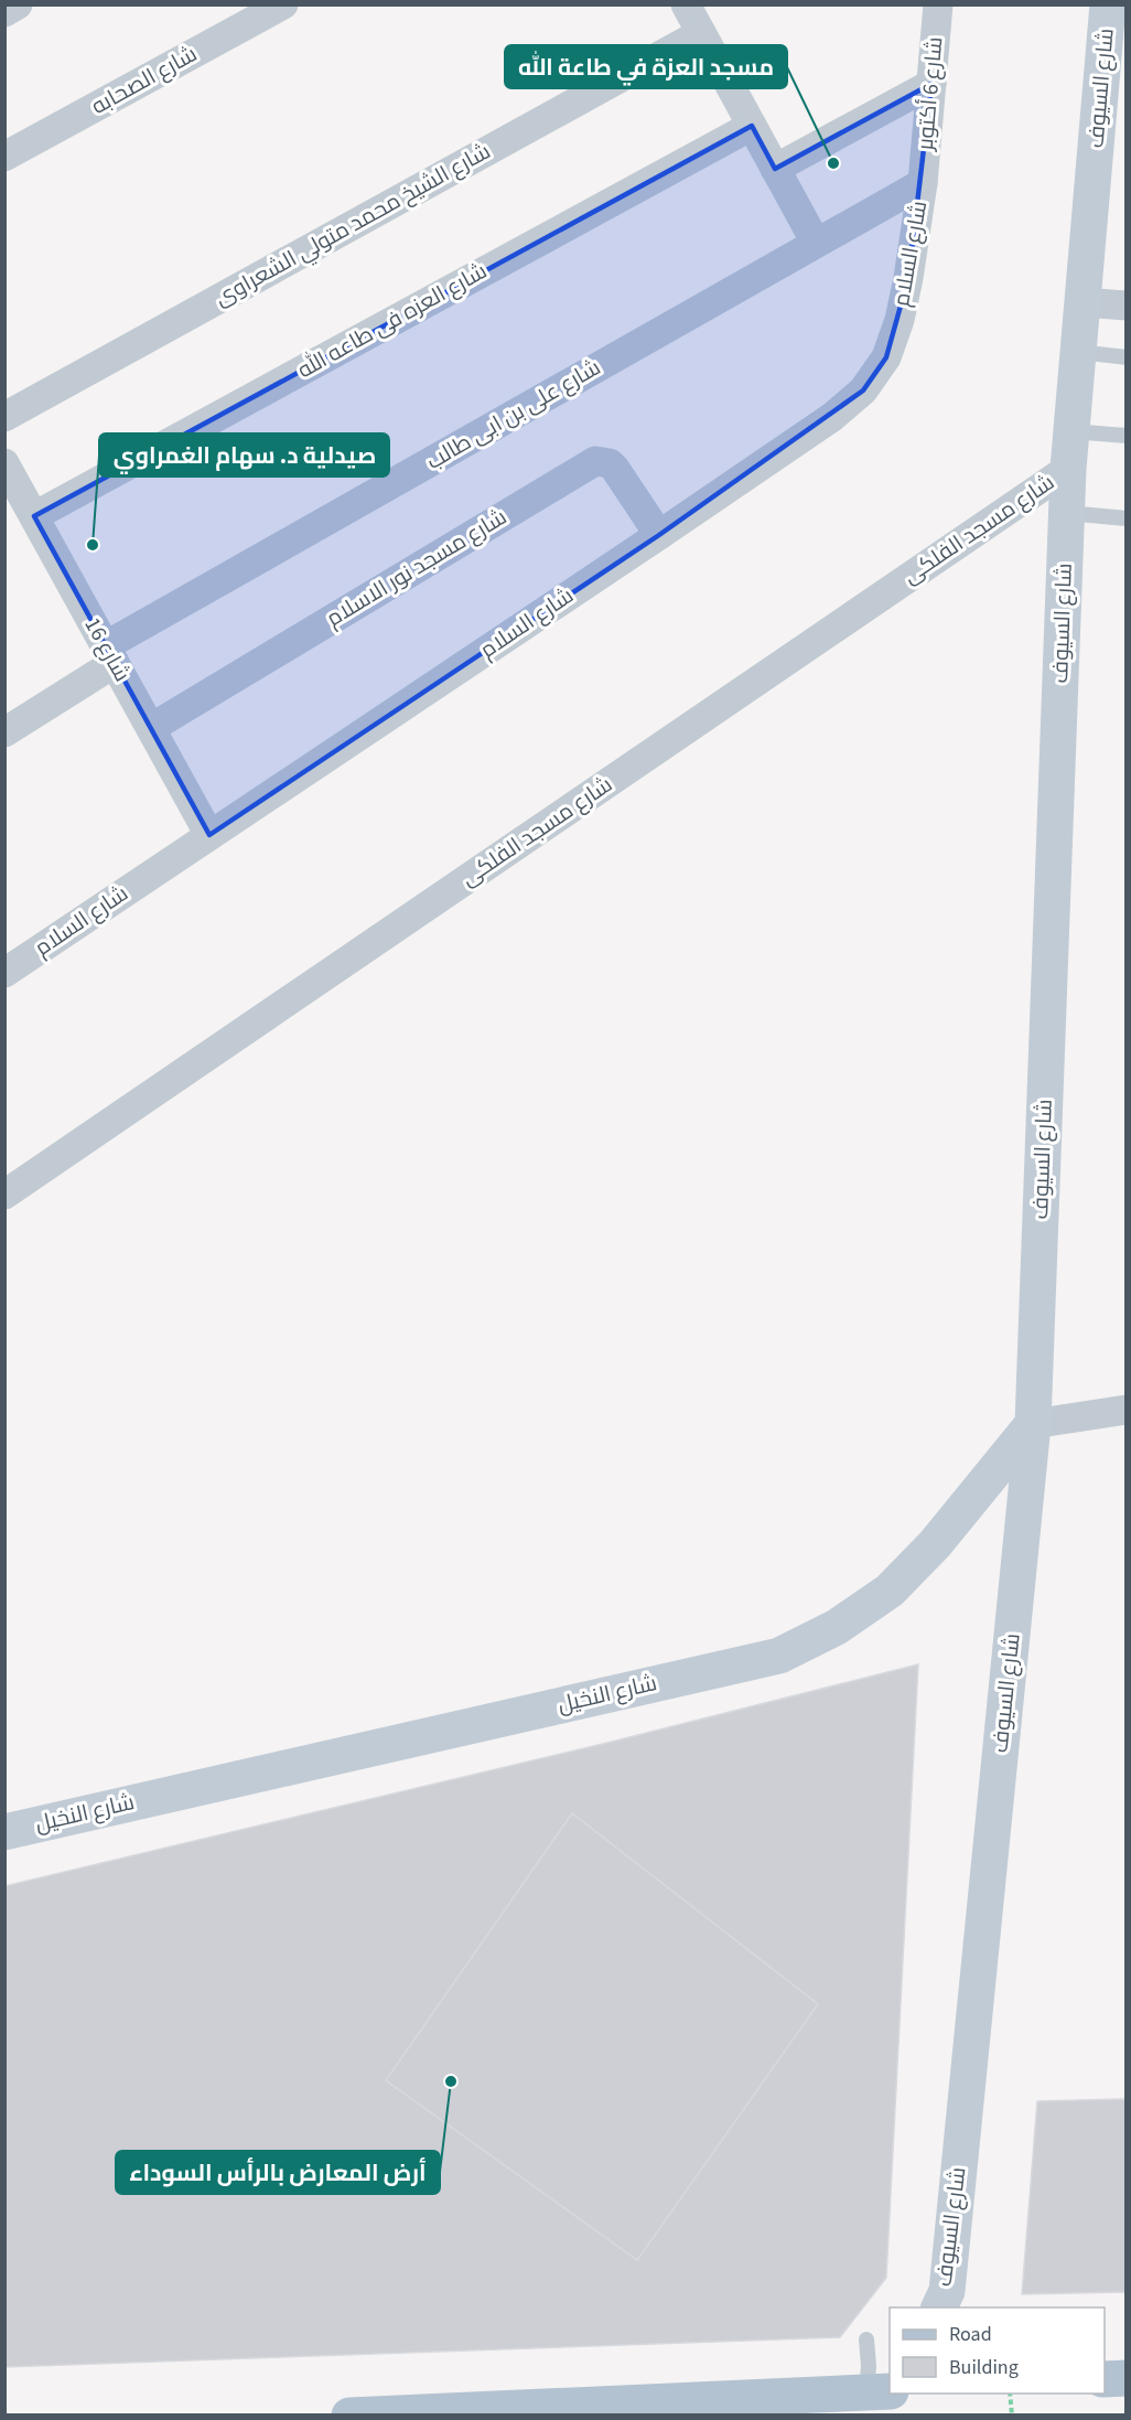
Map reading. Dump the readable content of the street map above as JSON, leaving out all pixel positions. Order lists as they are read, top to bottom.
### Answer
{
  "streets": {
    "main road": ["شارع السيوف", "شارع النخيل"],
    "street": [
      "شارع الصحابه",
      "شارع 6 أكتوبر",
      "شارع الشيخ محمد متولي الشعراوى",
      "شارع السلام",
      "شارع العزه فى طاعه الله",
      "شارع على بن ابى طالب",
      "شارع مسجد الفلكى",
      "شارع مسجد نور الاسلام",
      "شارع 16"
    ]
  },
  "crossings": [
    ["شارع السيوف", "شارع مسجد الفلكى"],
    ["شارع السيوف", "شارع النخيل"],
    ["شارع 6 أكتوبر", "شارع السلام"],
    ["شارع 6 أكتوبر", "شارع على بن ابى طالب"],
    ["شارع السلام", "شارع على بن ابى طالب"],
    ["شارع السلام", "شارع مسجد نور الاسلام"],
    ["شارع السلام", "شارع 16"],
    ["شارع العزه فى طاعه الله", "شارع 16"],
    ["شارع على بن ابى طالب", "شارع 16"],
    ["شارع مسجد نور الاسلام", "شارع 16"]
  ],
  "places": ["مسجد العزة في طاعة الله", "صيدلية د. سهام الغمراوي", "أرض المعارض بالرأس السوداء"],
  "legend": ["Road", "Building"]
}
